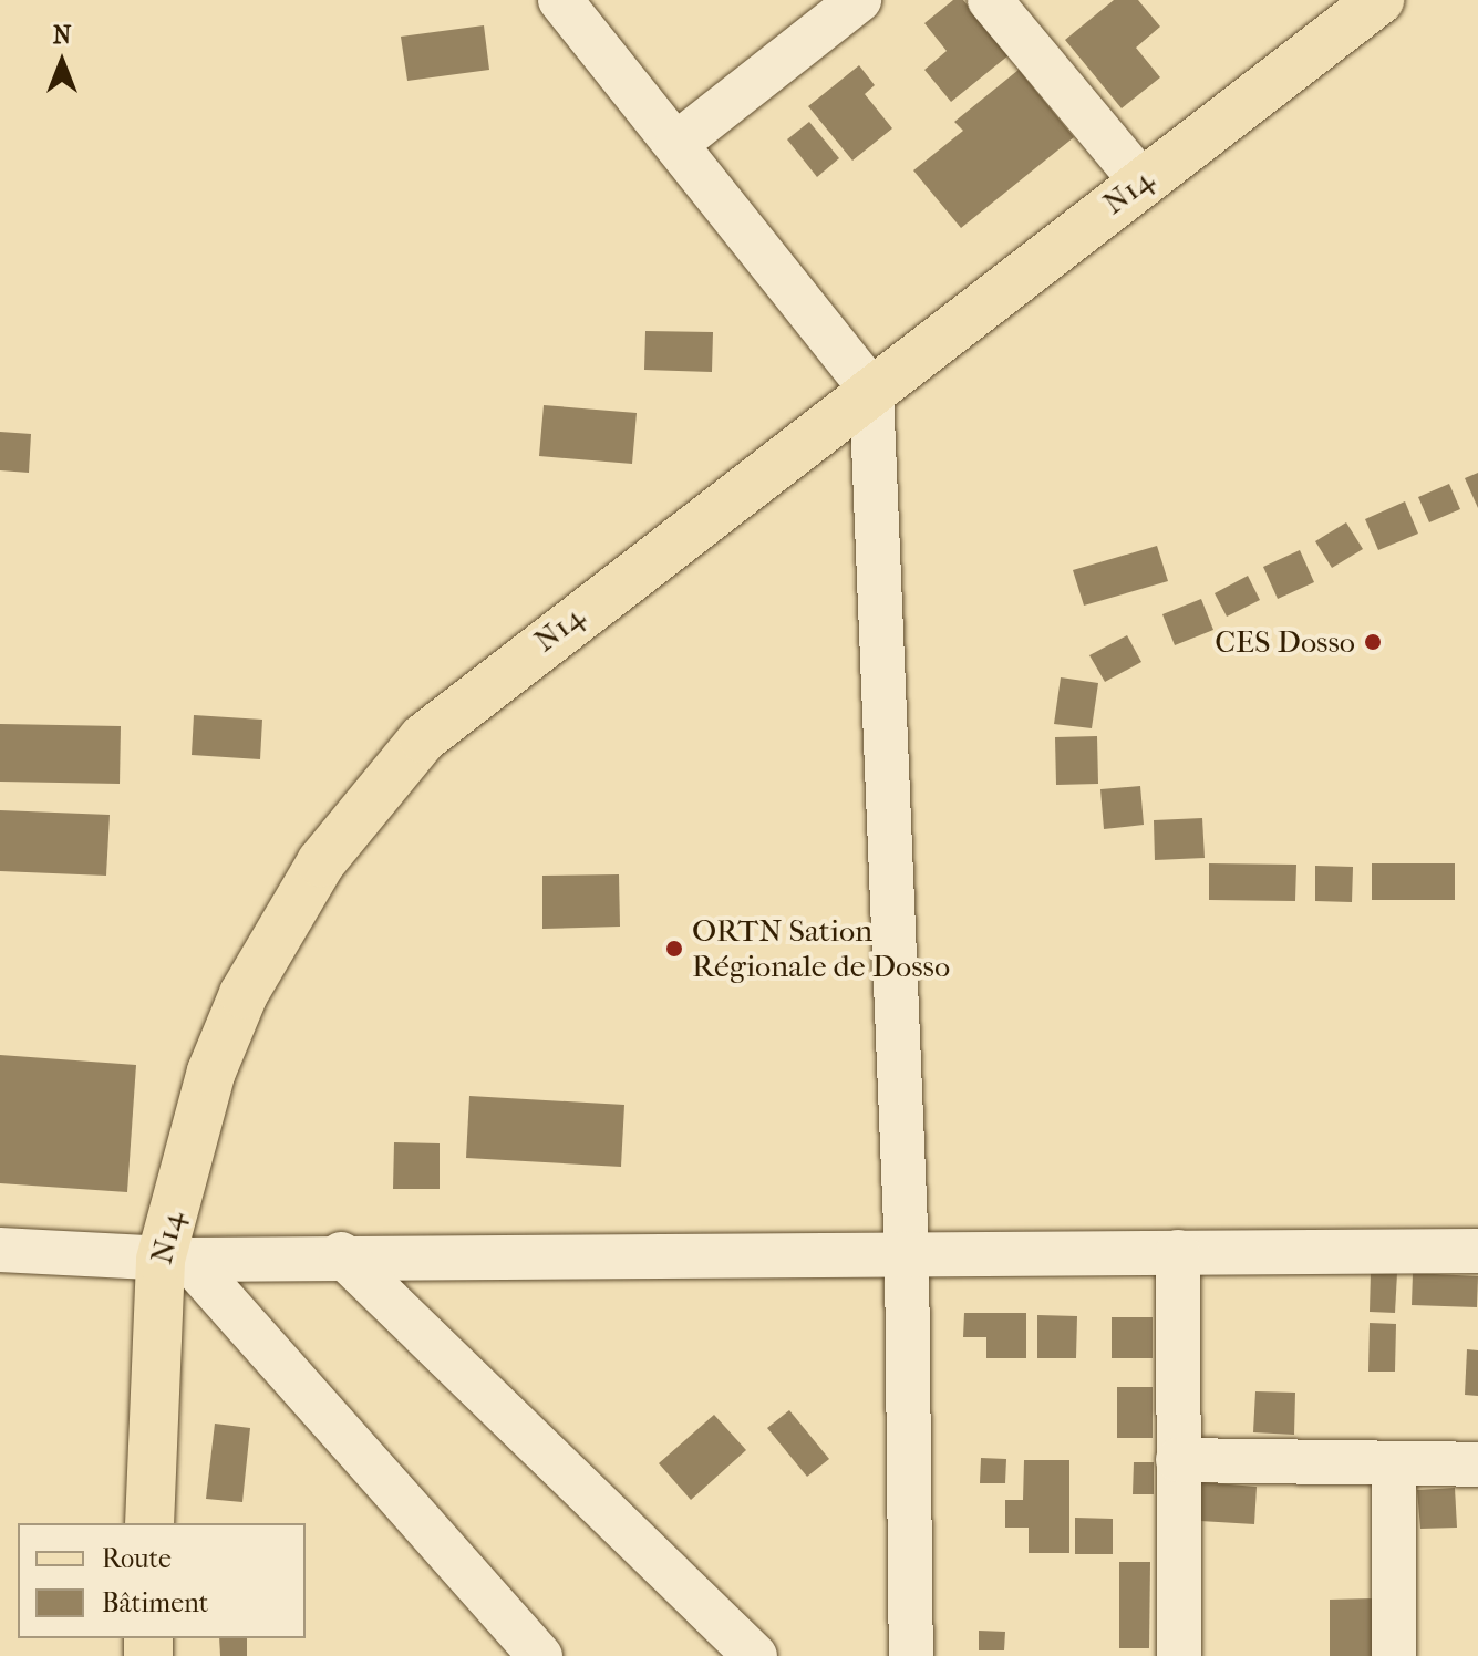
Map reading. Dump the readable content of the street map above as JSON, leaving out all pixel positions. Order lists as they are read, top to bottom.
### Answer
{
  "streets": {
    "main road": ["N14"]
  },
  "places": ["CES Dosso", "ORTN Sation Régionale de Dosso"],
  "legend": ["Route", "Bâtiment"],
  "north": "top"
}
